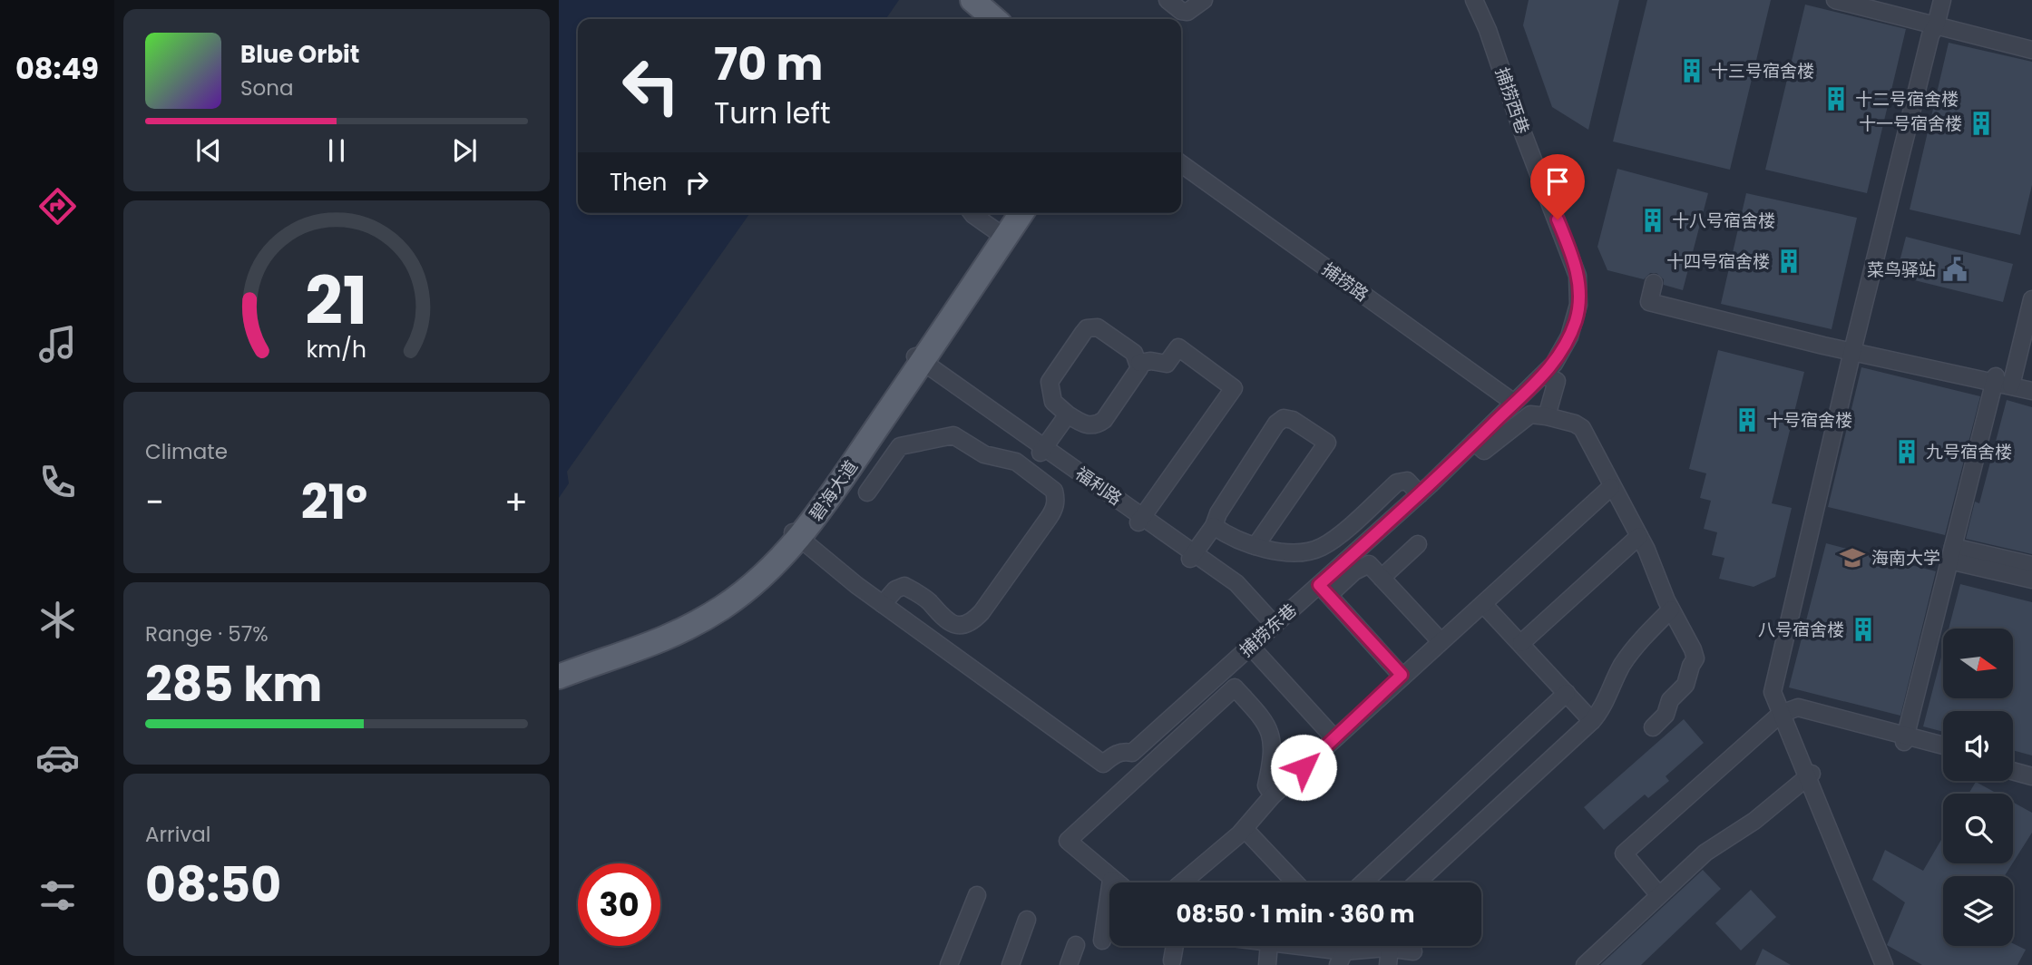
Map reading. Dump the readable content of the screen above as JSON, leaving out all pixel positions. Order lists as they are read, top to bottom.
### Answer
{
  "streets": {
    "main road": ["碧海大道"],
    "street": [
      "捕捞西巷",
      "捕捞路",
      "福利路",
      "捕捞东巷"
    ]
  },
  "crossings": [
    ["捕捞西巷", "捕捞路"],
    ["捕捞西巷", "捕捞东巷"],
    ["捕捞路", "捕捞东巷"],
    ["福利路", "碧海大道"],
    ["福利路", "捕捞东巷"]
  ],
  "places": {
    "building": [
      "十三号宿舍楼",
      "十二号宿舍楼",
      "十一号宿舍楼",
      "十八号宿舍楼",
      "十四号宿舍楼",
      "十号宿舍楼",
      "九号宿舍楼",
      "八号宿舍楼"
    ],
    "public building": ["菜鸟驿站"],
    "school or university": ["海南大学"]
  },
  "north": "right",
  "page": {
    "tabs": "08:49",
    "turn": ["70 m", "Turn left"],
    "song": ["Blue Orbit", "Sona"],
    "then": "Then",
    "tile": [
      "Climate",
      ["Range · 57%", "285 km"],
      ["Arrival", "08:50"]
    ],
    "heat": ["−", "21°", "+"],
    "limit": "30",
    "trip": "08:50 · 1 min · 360 m",
    "gauge": ["21", "km/h"]
  }
}
